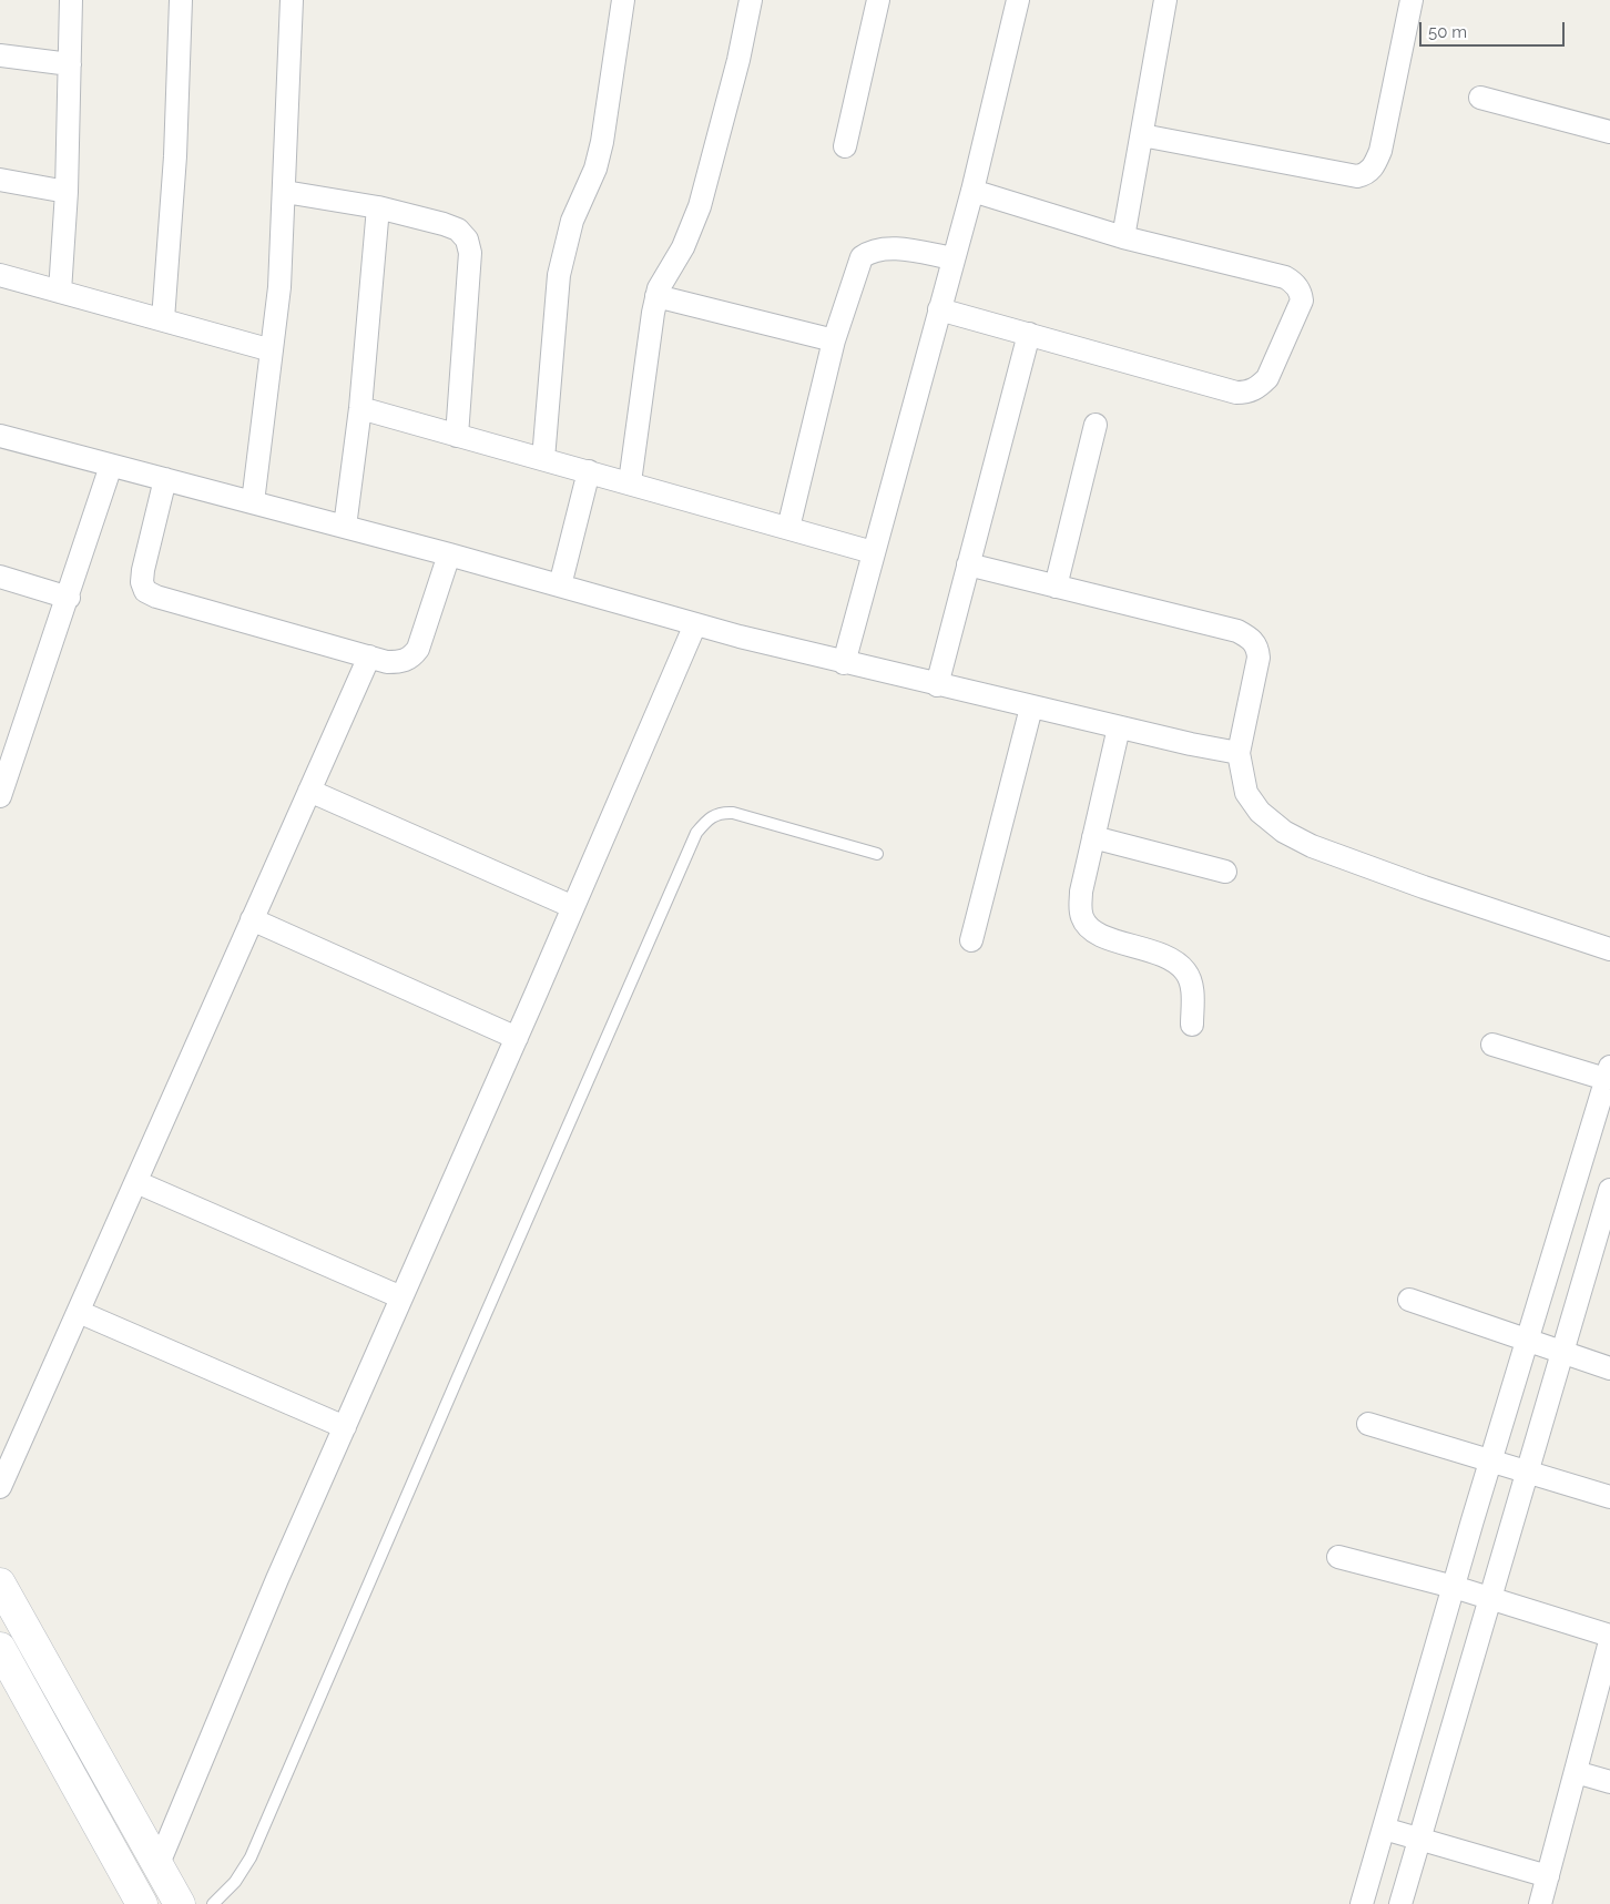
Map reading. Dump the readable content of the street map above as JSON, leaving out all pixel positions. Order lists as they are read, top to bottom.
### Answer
{
  "scale_bar": "50 m"
}
